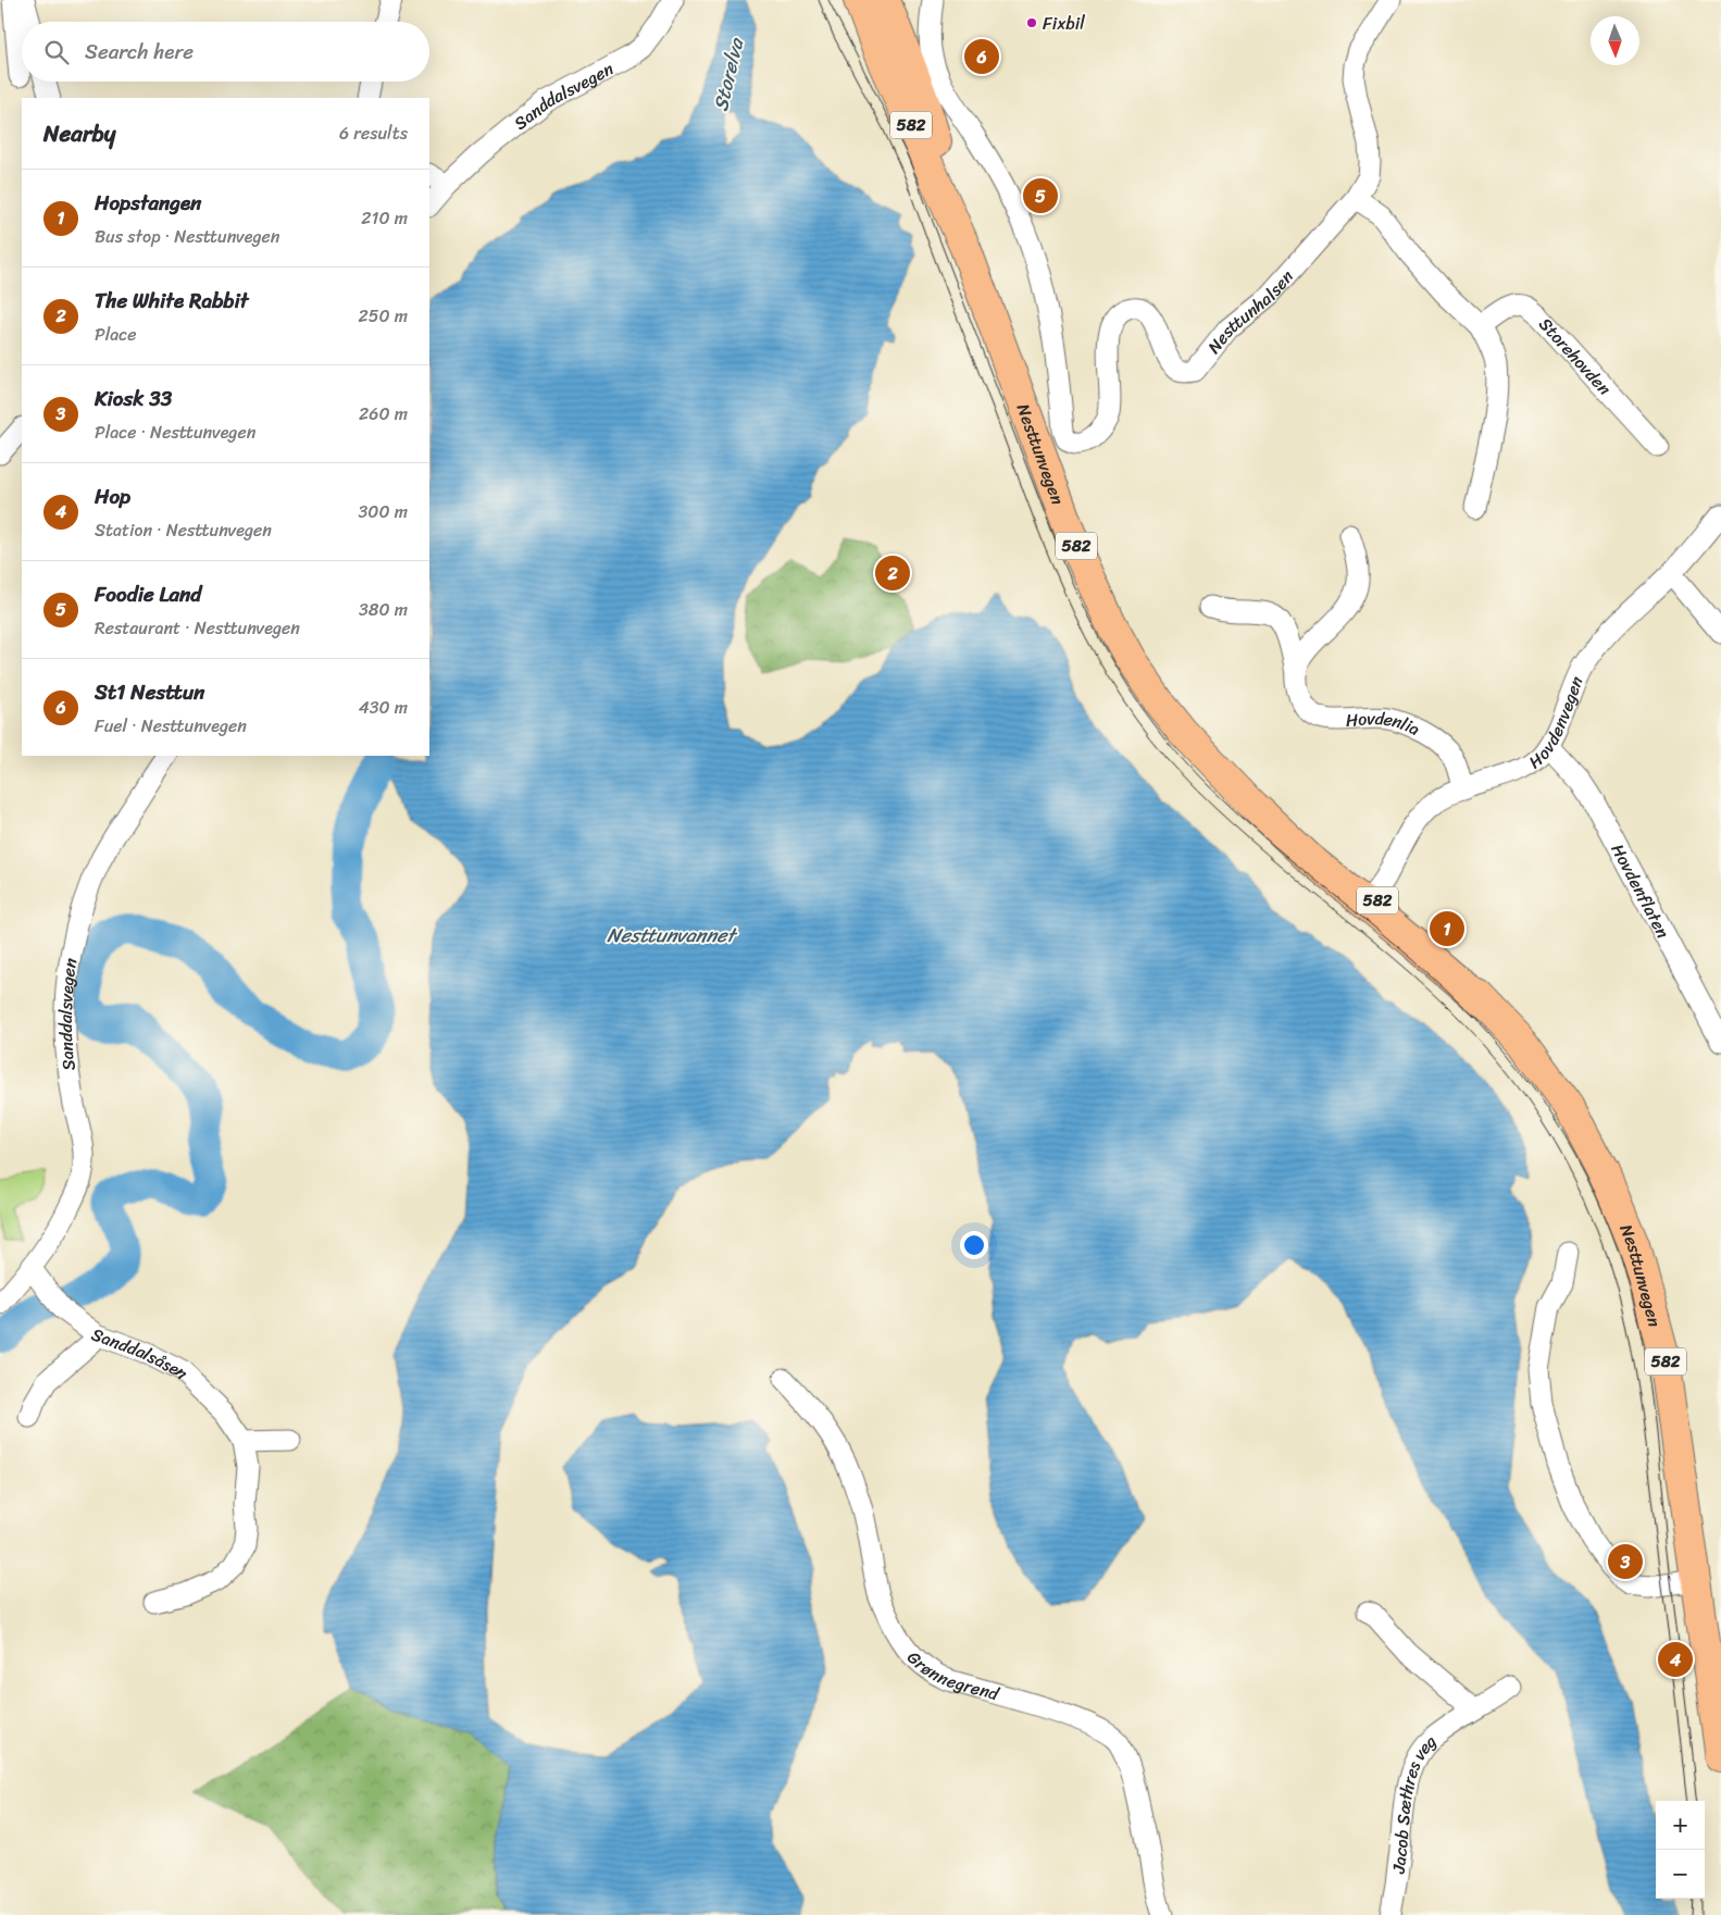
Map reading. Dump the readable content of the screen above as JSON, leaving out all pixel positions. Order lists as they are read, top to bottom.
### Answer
{
  "streets": {
    "main road": ["582", "Nesttunvegen"],
    "street": [
      "Sanddalsvegen",
      "Nesttunhalsen",
      "Storehovden",
      "Hovdenvegen",
      "Hovdenlia",
      "Hovdenflaten",
      "Sanddalsåsen",
      "Grønnegrend",
      "Jacob Sæthres veg"
    ]
  },
  "crossings": [
    ["Sanddalsvegen", "Sanddalsåsen"],
    ["Nesttunvegen", "Hovdenvegen"],
    ["Hovdenvegen", "Hovdenlia"],
    ["Hovdenvegen", "Hovdenflaten"]
  ],
  "water": ["Storelva", "Nesttunvannet"],
  "places": ["Fixbil"],
  "north": "bottom",
  "page": {
    "search": "Search here",
    "pins": [
      "6",
      "5",
      "2",
      "1",
      "3",
      "4"
    ],
    "heading": ["Nearby", "6 results"],
    "list": [
      {
        "mark": "1",
        "name": "Hopstangen",
        "note": "Bus stop · Nesttunvegen",
        "value": "210 m"
      },
      {
        "mark": "2",
        "name": "The White Rabbit",
        "note": "Place",
        "value": "250 m"
      },
      {
        "mark": "3",
        "name": "Kiosk 33",
        "note": "Place · Nesttunvegen",
        "value": "260 m"
      },
      {
        "mark": "4",
        "name": "Hop",
        "note": "Station · Nesttunvegen",
        "value": "300 m"
      },
      {
        "mark": "5",
        "name": "Foodie Land",
        "note": "Restaurant · Nesttunvegen",
        "value": "380 m"
      },
      {
        "mark": "6",
        "name": "St1 Nesttun",
        "note": "Fuel · Nesttunvegen",
        "value": "430 m"
      }
    ],
    "map_buttons": ["+", "−"]
  }
}
